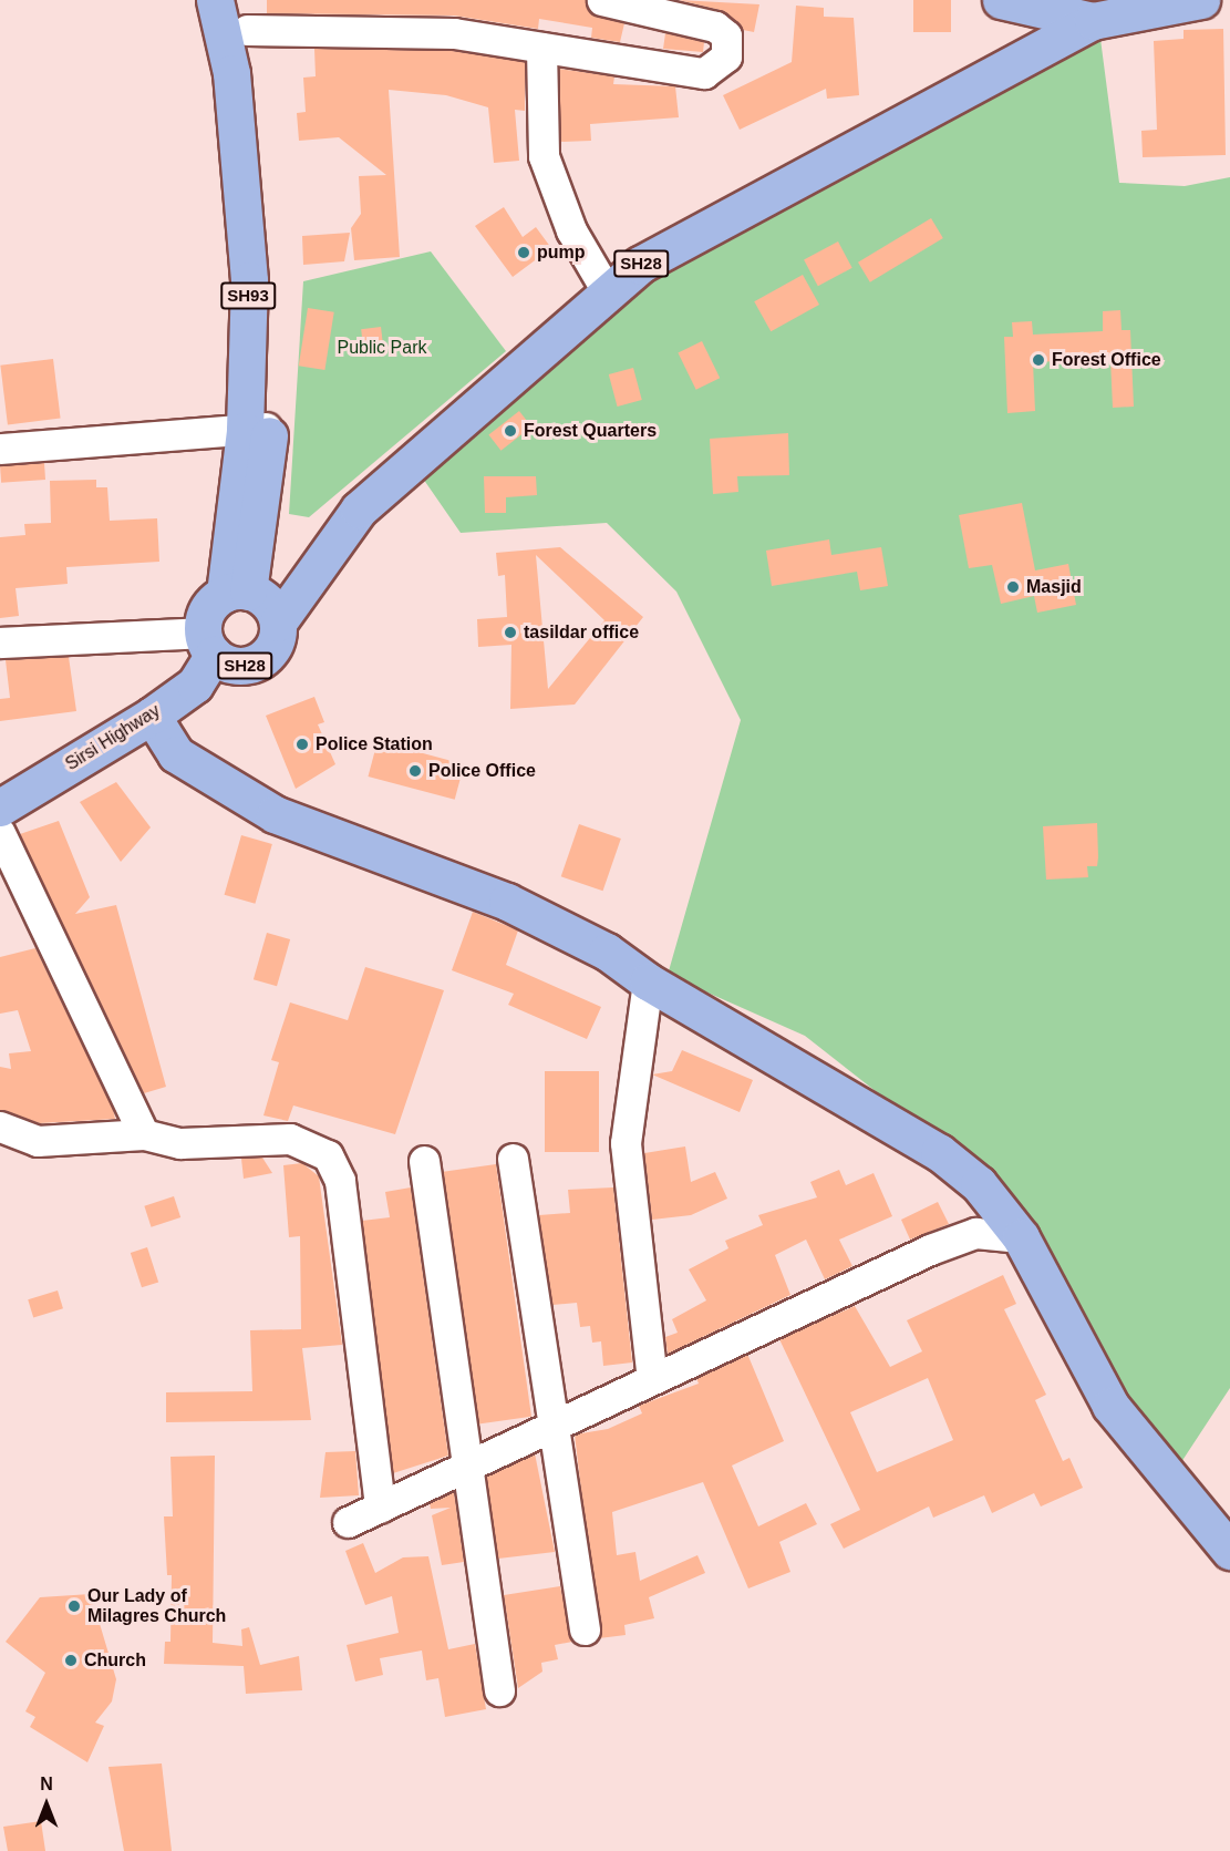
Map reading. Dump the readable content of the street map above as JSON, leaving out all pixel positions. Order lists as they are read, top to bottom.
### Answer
{
  "streets": {
    "main road": ["SH28", "SH93", "Sirsi Highway"]
  },
  "crossings": [
    ["SH28", "SH93"],
    ["SH28", "Sirsi Highway"],
    ["SH93", "Sirsi Highway"]
  ],
  "parks": ["Public Park"],
  "places": [
    "pump",
    "Forest Office",
    "Forest Quarters",
    "Masjid",
    "tasildar office",
    "Police Station",
    "Police Office",
    "Our Lady of Milagres Church",
    "Church"
  ],
  "north": "top"
}
